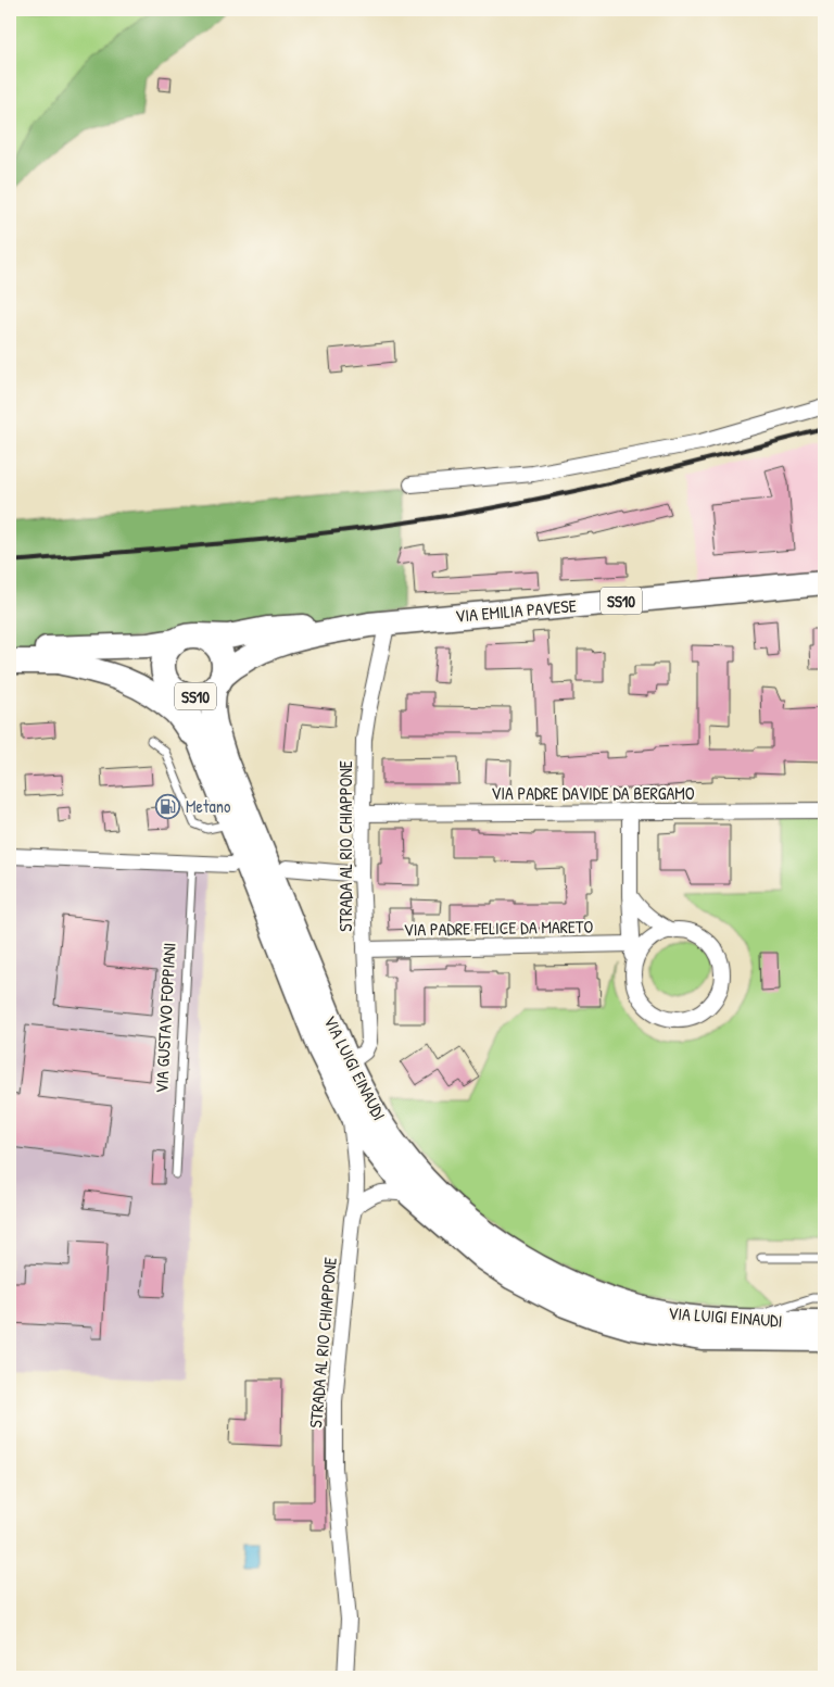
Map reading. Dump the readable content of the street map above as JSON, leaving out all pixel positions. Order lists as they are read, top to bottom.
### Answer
{
  "streets": {
    "main road": ["SS10", "VIA EMILIA PAVESE", "VIA LUIGI EINAUDI"],
    "street": ["VIA PADRE DAVIDE DA BERGAMO", "STRADA AL RIO CHIAPPONE", "VIA PADRE FELICE DA MARETO"],
    "lane": ["VIA GUSTAVO FOPPIANI"]
  },
  "crossings": [
    ["SS10", "VIA EMILIA PAVESE"],
    ["SS10", "VIA LUIGI EINAUDI"],
    ["VIA EMILIA PAVESE", "STRADA AL RIO CHIAPPONE"],
    ["VIA EMILIA PAVESE", "VIA LUIGI EINAUDI"],
    ["VIA PADRE DAVIDE DA BERGAMO", "STRADA AL RIO CHIAPPONE"],
    ["STRADA AL RIO CHIAPPONE", "VIA PADRE FELICE DA MARETO"],
    ["STRADA AL RIO CHIAPPONE", "VIA LUIGI EINAUDI"]
  ],
  "places": {
    "fuel station": ["Metano"]
  }
}
